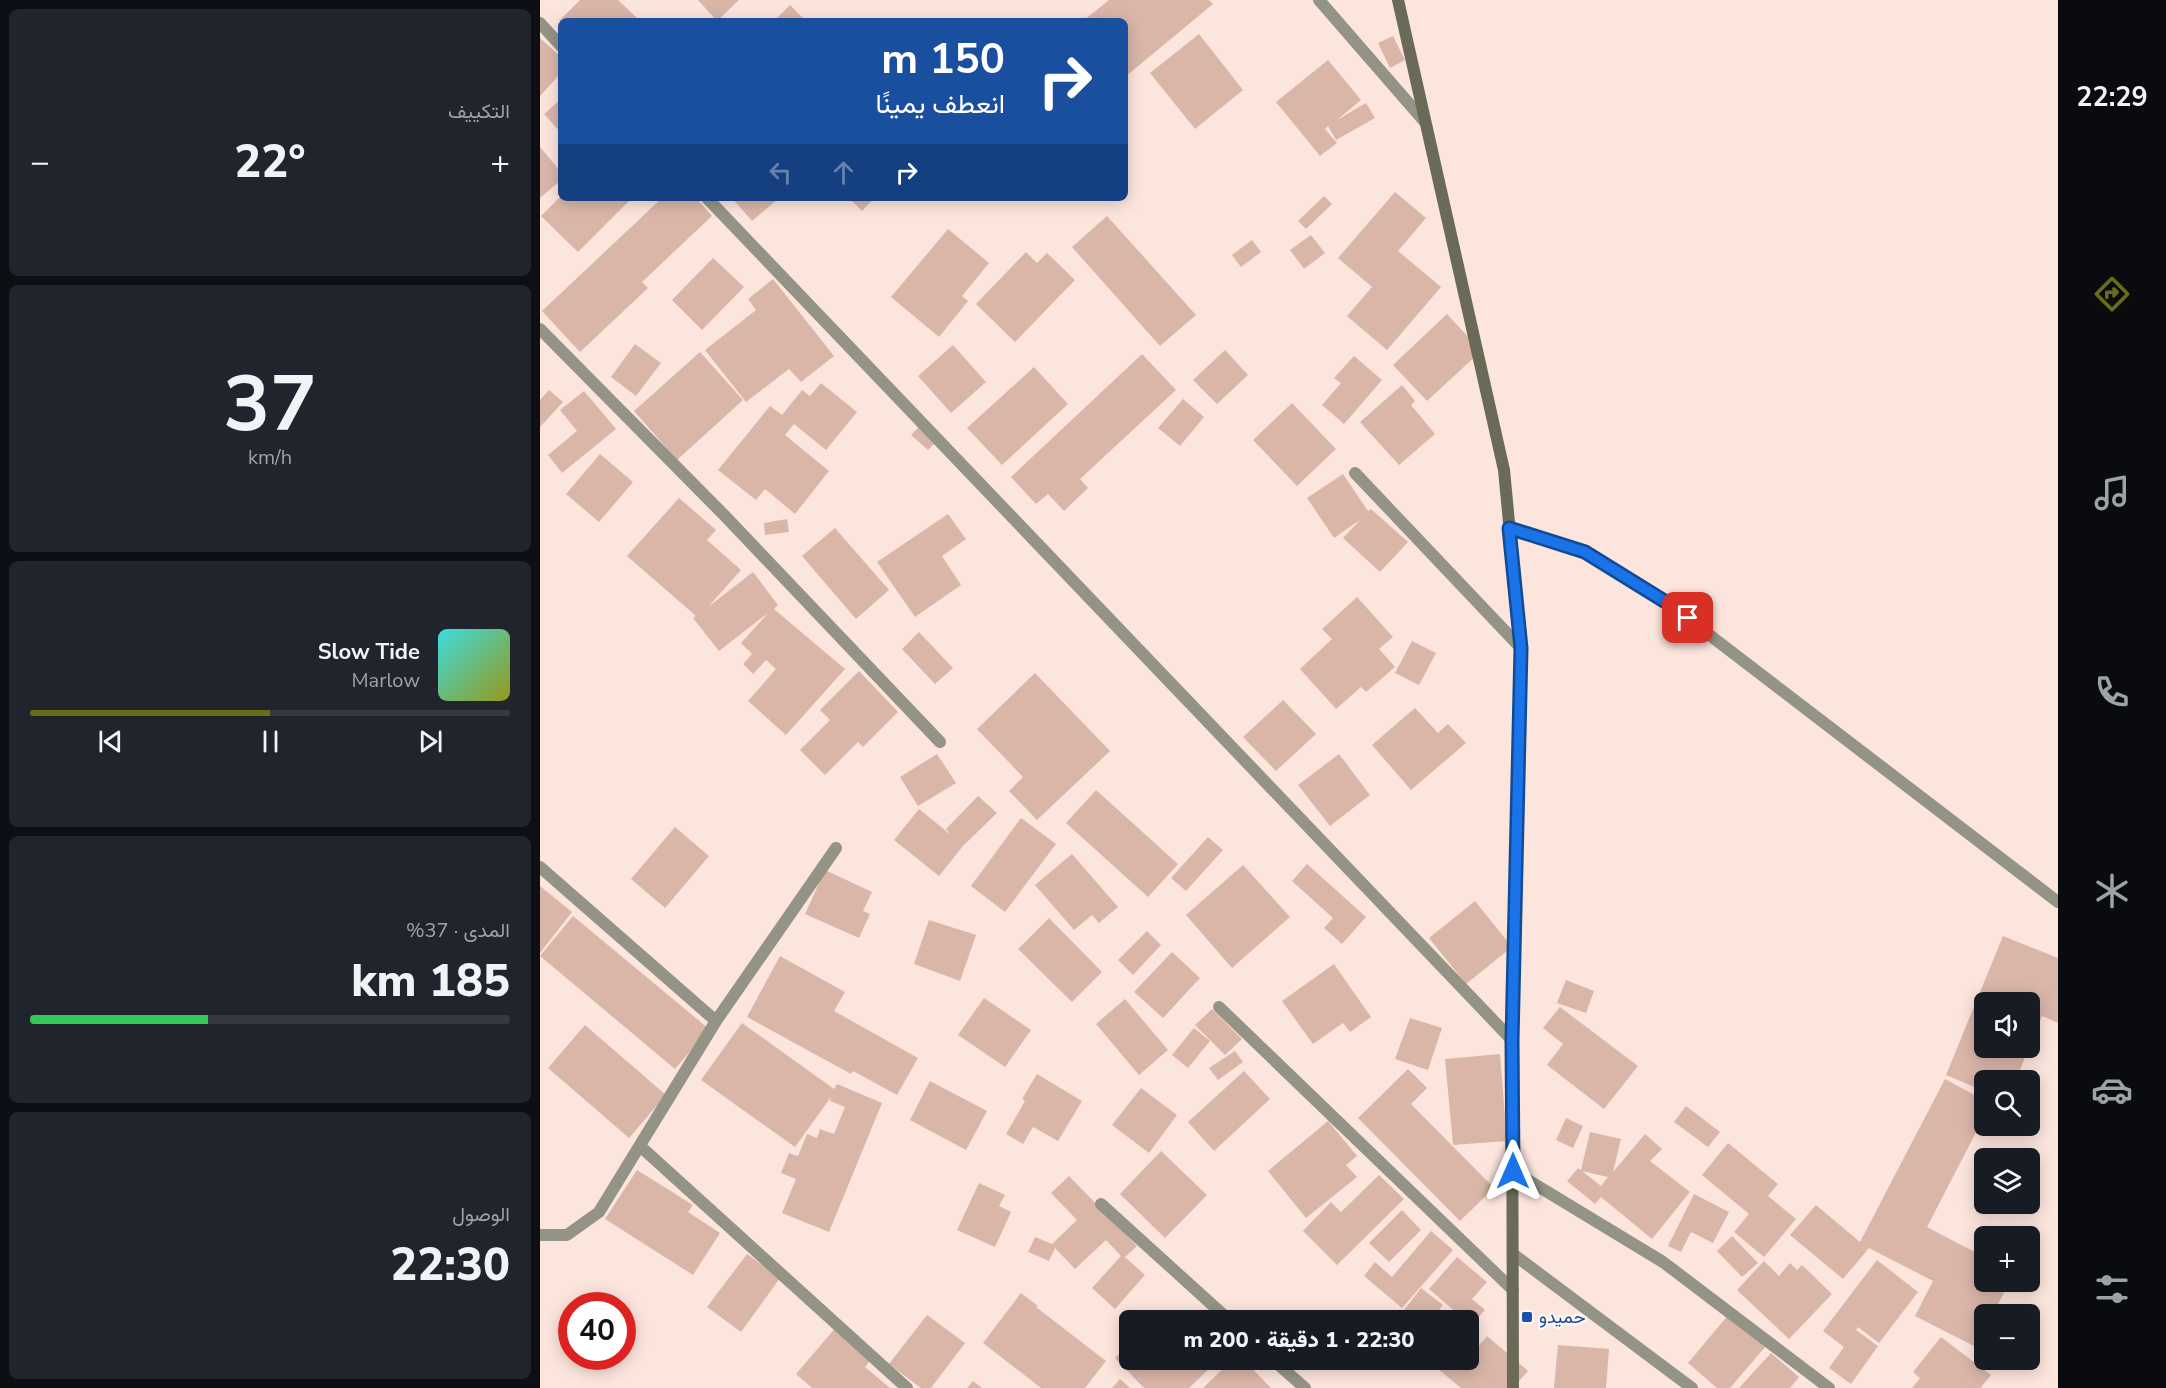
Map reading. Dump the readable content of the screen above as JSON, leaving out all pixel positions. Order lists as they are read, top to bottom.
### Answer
{
  "places": {
    "transit": ["حميدو"]
  },
  "page": {
    "tabs": "22:29",
    "tile": [
      "التكييف",
      ["37", "km/h"],
      ["المدى · 37%", "185 km"],
      ["الوصول", "22:30"]
    ],
    "turn": ["150 m", "انعطف يمينًا"],
    "heat": ["−", "22°", "+"],
    "song": ["Slow Tide", "Marlow"],
    "map_buttons": ["+", "−"],
    "limit": "40",
    "trip": "22:30 · 1 دقيقة · 200 m"
  }
}
